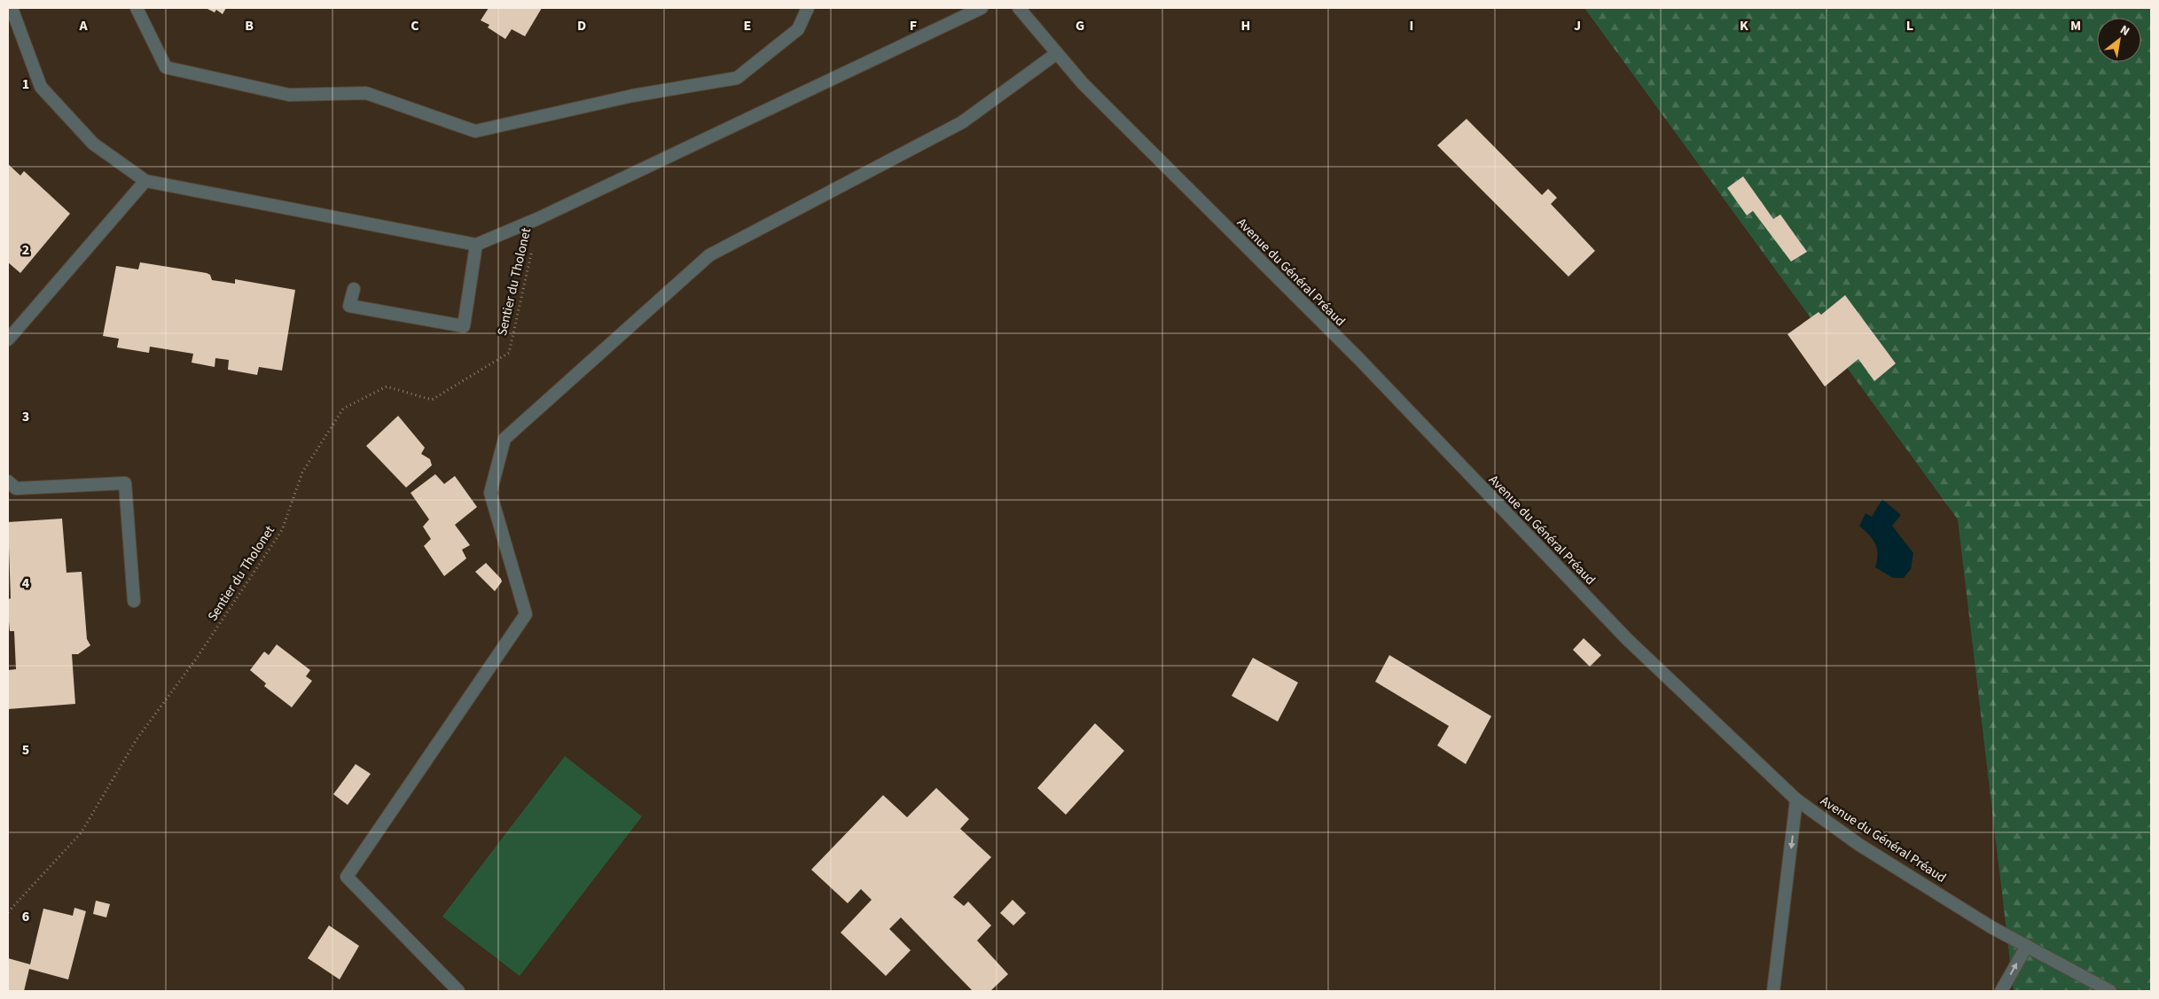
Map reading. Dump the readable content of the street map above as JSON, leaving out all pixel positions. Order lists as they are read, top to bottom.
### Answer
{
  "streets": {
    "street": ["Avenue du Général Préaud"],
    "path": ["Sentier du Tholonet"]
  },
  "north": "top right",
  "grid": {
    "columns": [
      "A",
      "B",
      "C",
      "D",
      "E",
      "F",
      "G",
      "H",
      "I",
      "J",
      "K",
      "L",
      "M"
    ],
    "rows": [
      "1",
      "2",
      "3",
      "4",
      "5",
      "6"
    ]
  }
}
